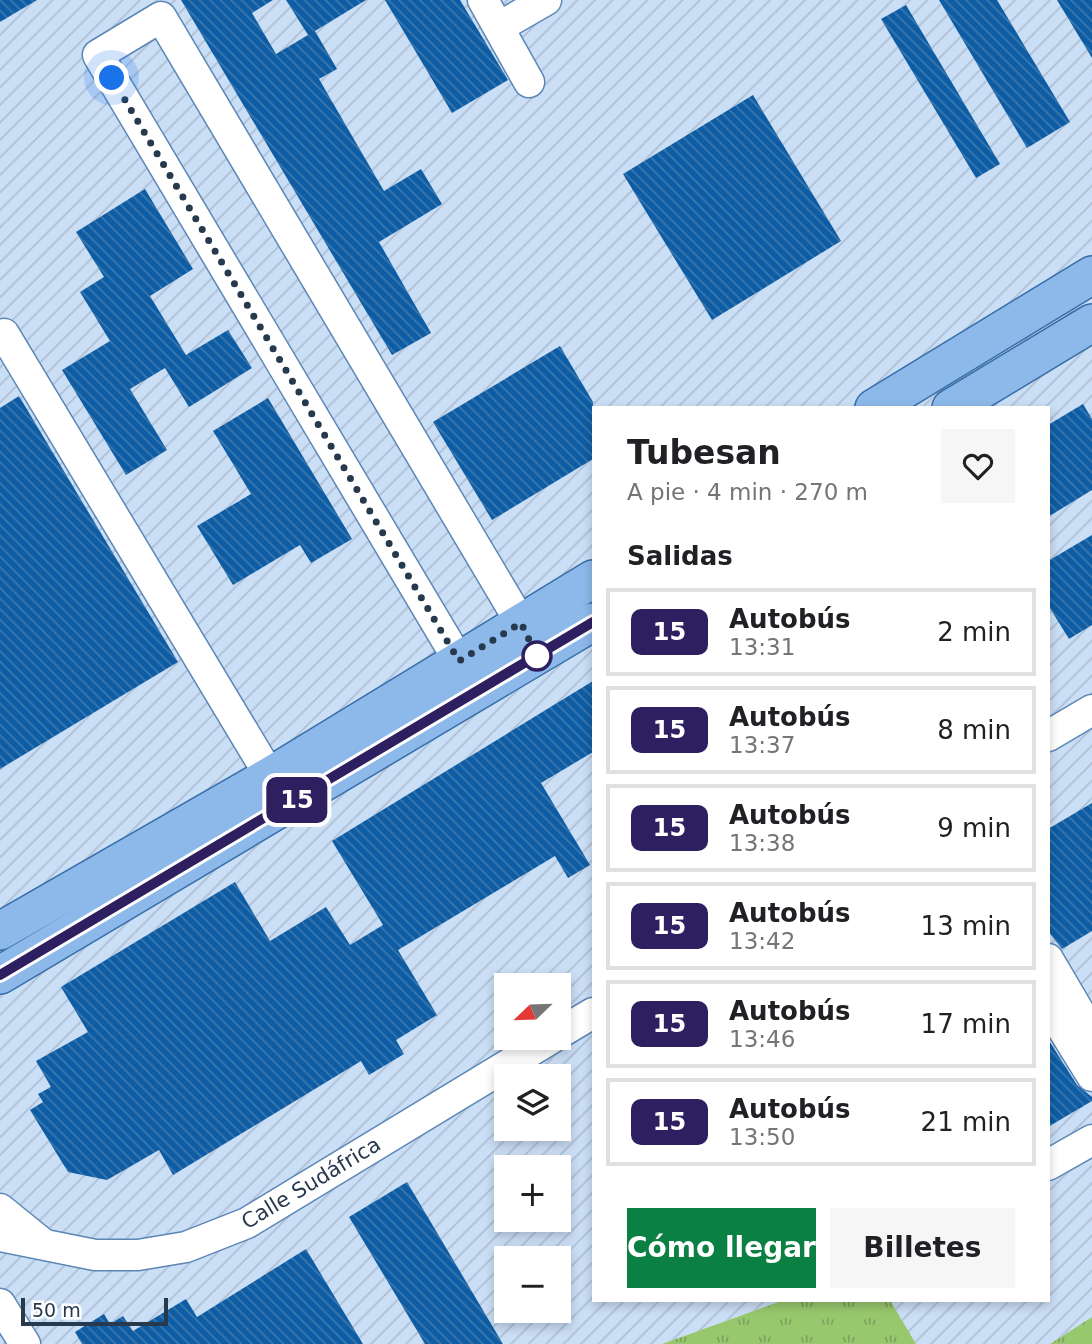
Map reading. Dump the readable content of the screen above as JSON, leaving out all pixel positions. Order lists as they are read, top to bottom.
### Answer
{
  "streets": {
    "street": ["Calle Sudáfrica"]
  },
  "lines": ["bus line 15"],
  "scale_bar": "50 m",
  "north": "bottom left",
  "page": {
    "on_map": "15",
    "heading": [
      ["Tubesan", "A pie · 4 min · 270 m"],
      "Salidas"
    ],
    "list": [
      {
        "mark": "15",
        "name": "Autobús",
        "note": "13:31",
        "value": "2 min"
      },
      {
        "mark": "15",
        "name": "Autobús",
        "note": "13:37",
        "value": "8 min"
      },
      {
        "mark": "15",
        "name": "Autobús",
        "note": "13:38",
        "value": "9 min"
      },
      {
        "mark": "15",
        "name": "Autobús",
        "note": "13:42",
        "value": "13 min"
      },
      {
        "mark": "15",
        "name": "Autobús",
        "note": "13:46",
        "value": "17 min"
      },
      {
        "mark": "15",
        "name": "Autobús",
        "note": "13:50",
        "value": "21 min"
      }
    ],
    "map_buttons": ["+", "−"],
    "buttons": ["Cómo llegar", "Billetes"],
    "scale": "50 m"
  }
}
